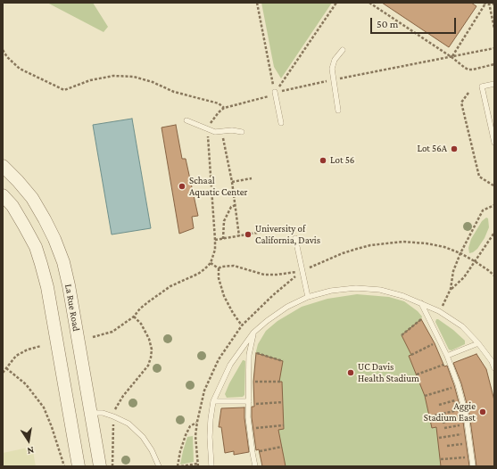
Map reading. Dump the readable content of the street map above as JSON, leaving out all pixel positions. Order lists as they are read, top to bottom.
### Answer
{
  "streets": {
    "street": ["La Rue Road"]
  },
  "places": [
    "Lot 56A",
    "Lot 56",
    "Schaal Aquatic Center",
    "University of California, Davis",
    "UC Davis Health Stadium",
    "Aggie Stadium East"
  ],
  "scale_bar": "50 m",
  "north": "bottom"
}
